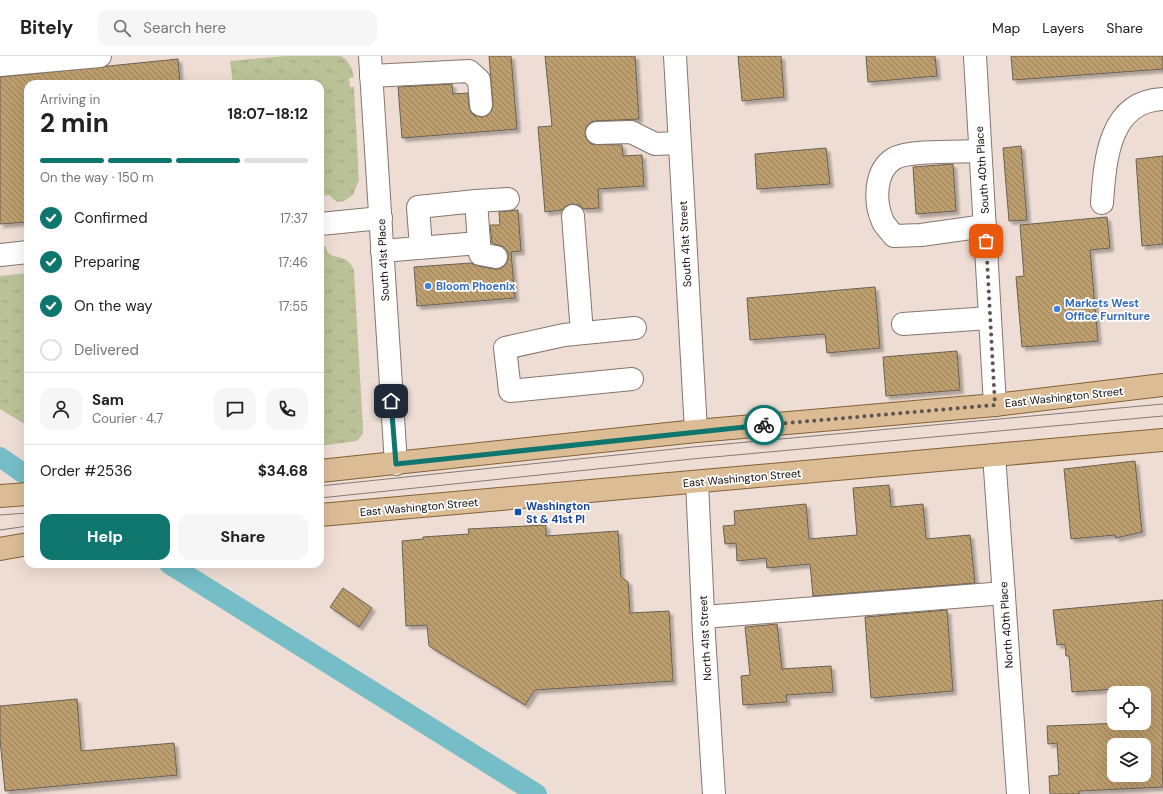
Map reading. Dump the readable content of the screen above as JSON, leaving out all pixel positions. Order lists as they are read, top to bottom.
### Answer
{
  "streets": {
    "main road": ["East Washington Street"],
    "street": [
      "South 40th Place",
      "South 41st Street",
      "South 41st Place",
      "North 40th Place",
      "North 41st Street"
    ]
  },
  "crossings": [
    ["South 40th Place", "East Washington Street"],
    ["South 41st Street", "East Washington Street"],
    ["South 41st Place", "East Washington Street"],
    ["East Washington Street", "North 40th Place"],
    ["East Washington Street", "North 41st Street"]
  ],
  "places": {
    "other": ["Bloom Phoenix", "Markets West Office Furniture"],
    "transit": ["Washington St & 41st Pl"]
  },
  "page": {
    "header": "Bitely",
    "search": "Search here",
    "nav": ["Map", "Layers", "Share"],
    "heading": ["2 min", "Arriving in", "18:07–18:12"],
    "panel": [
      "Sam",
      "Courier · 4.7",
      "Order #2536",
      "$34.68"
    ],
    "bar": "On the way · 150 m",
    "list": [
      ["Confirmed", "17:37"],
      ["Preparing", "17:46"],
      ["On the way", "17:55"],
      "Delivered"
    ],
    "buttons": ["Help", "Share"]
  }
}
